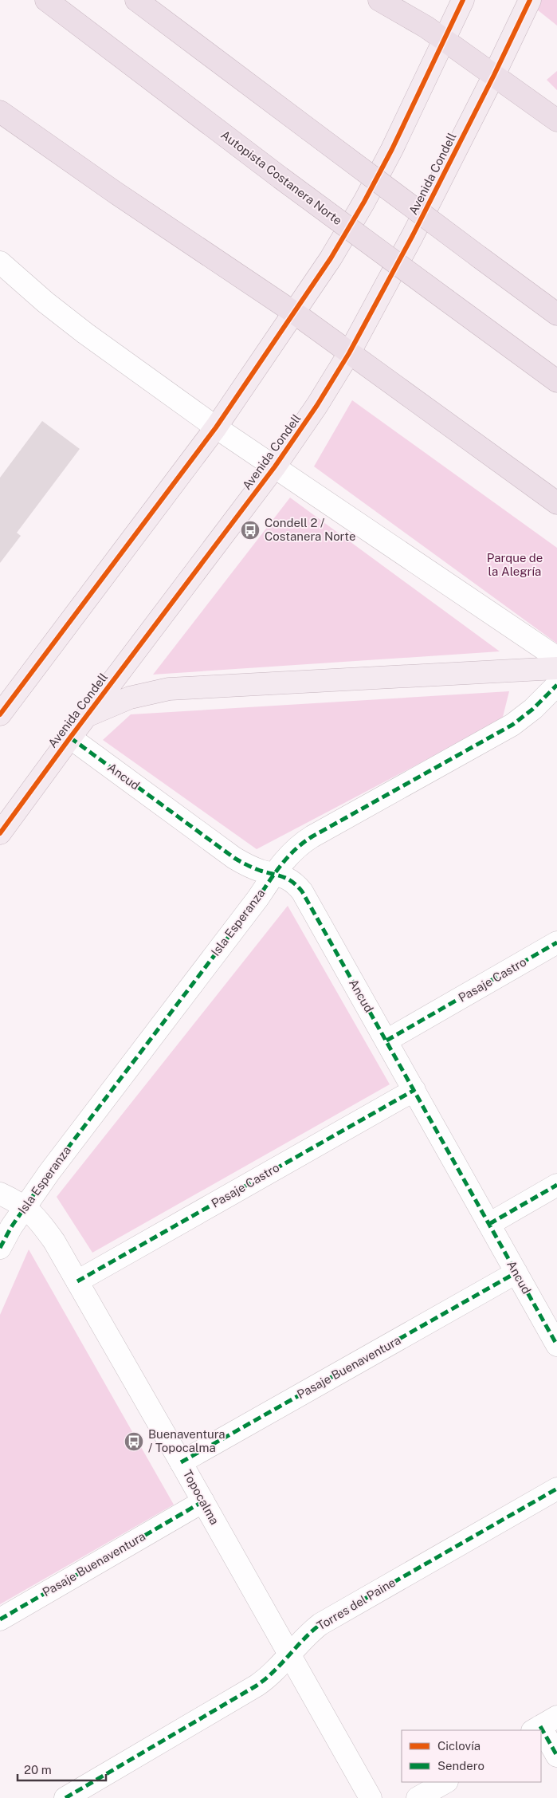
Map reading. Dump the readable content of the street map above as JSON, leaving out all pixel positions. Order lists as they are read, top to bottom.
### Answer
{
  "streets": {
    "highway": ["Autopista Costanera Norte"],
    "main road": ["Avenida Condell"],
    "street": [
      "Ancud",
      "Isla Esperanza",
      "Pasaje Castro",
      "Pasaje Buenaventura",
      "Topocalma",
      "Torres del Paine"
    ]
  },
  "crossings": [
    ["Avenida Condell", "Ancud"],
    ["Ancud", "Isla Esperanza"],
    ["Ancud", "Pasaje Castro"],
    ["Ancud", "Pasaje Buenaventura"],
    ["Isla Esperanza", "Topocalma"],
    ["Pasaje Castro", "Topocalma"],
    ["Pasaje Buenaventura", "Topocalma"],
    ["Topocalma", "Torres del Paine"]
  ],
  "parks": ["Parque de la Alegría"],
  "places": {
    "bus stop": ["Condell 2 / Costanera Norte", "Buenaventura / Topocalma"]
  },
  "legend": ["Ciclovía", "Sendero"],
  "scale_bar": "20 m"
}
